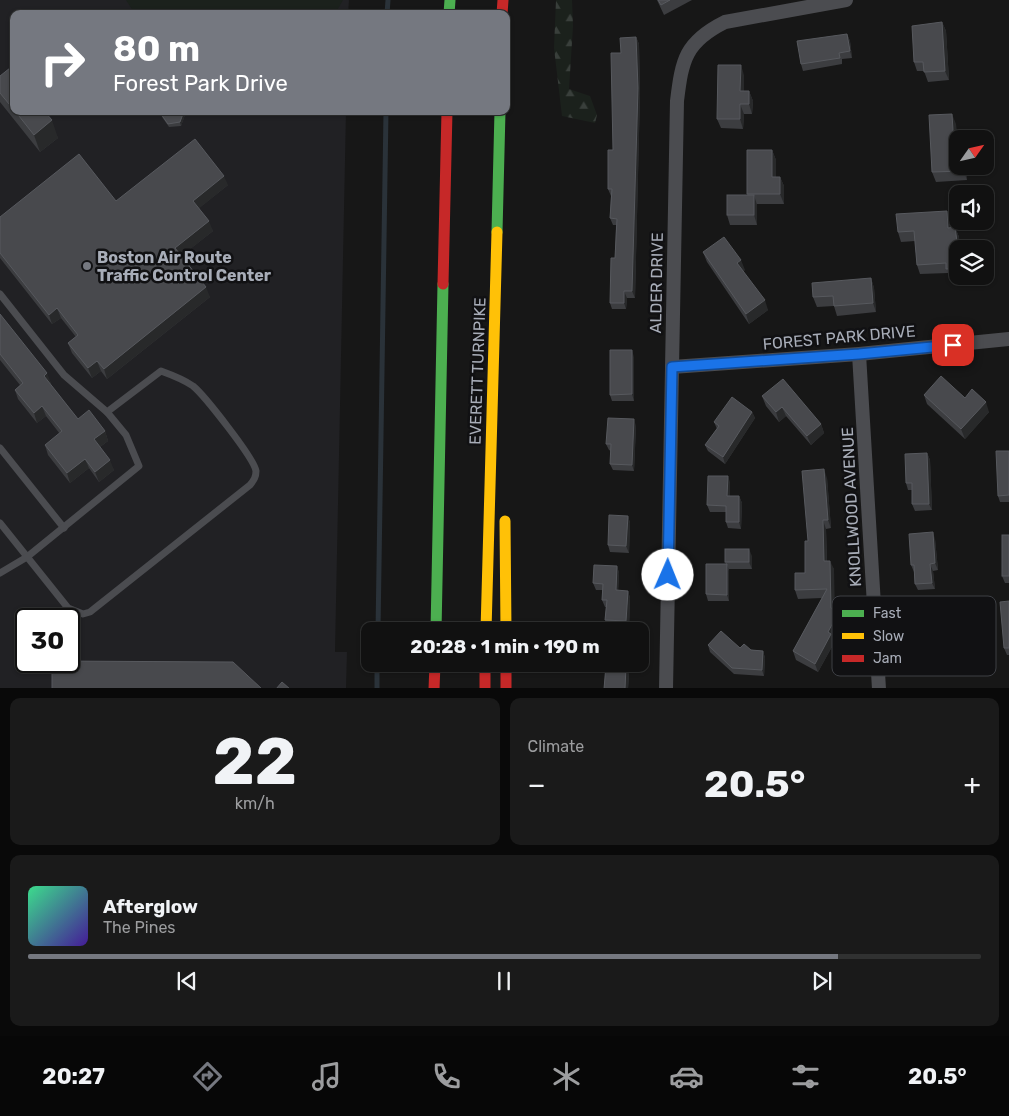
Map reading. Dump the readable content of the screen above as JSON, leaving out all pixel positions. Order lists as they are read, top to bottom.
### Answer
{
  "streets": {
    "highway": ["EVERETT TURNPIKE"],
    "street": ["ALDER DRIVE", "FOREST PARK DRIVE", "KNOLLWOOD AVENUE"]
  },
  "crossings": [
    ["ALDER DRIVE", "FOREST PARK DRIVE"],
    ["FOREST PARK DRIVE", "KNOLLWOOD AVENUE"]
  ],
  "places": ["Boston Air Route Traffic Control Center"],
  "legend": ["Fast", "Slow", "Jam"],
  "north": "top right",
  "page": {
    "turn": ["80 m", "Forest Park Drive"],
    "limit": "30",
    "trip": "20:28 · 1 min · 190 m",
    "tile": [
      ["22", "km/h"],
      "Climate"
    ],
    "heat": ["−", "20.5°", "+"],
    "song": ["Afterglow", "The Pines"],
    "tabs": ["20:27", "20.5°"]
  }
}
